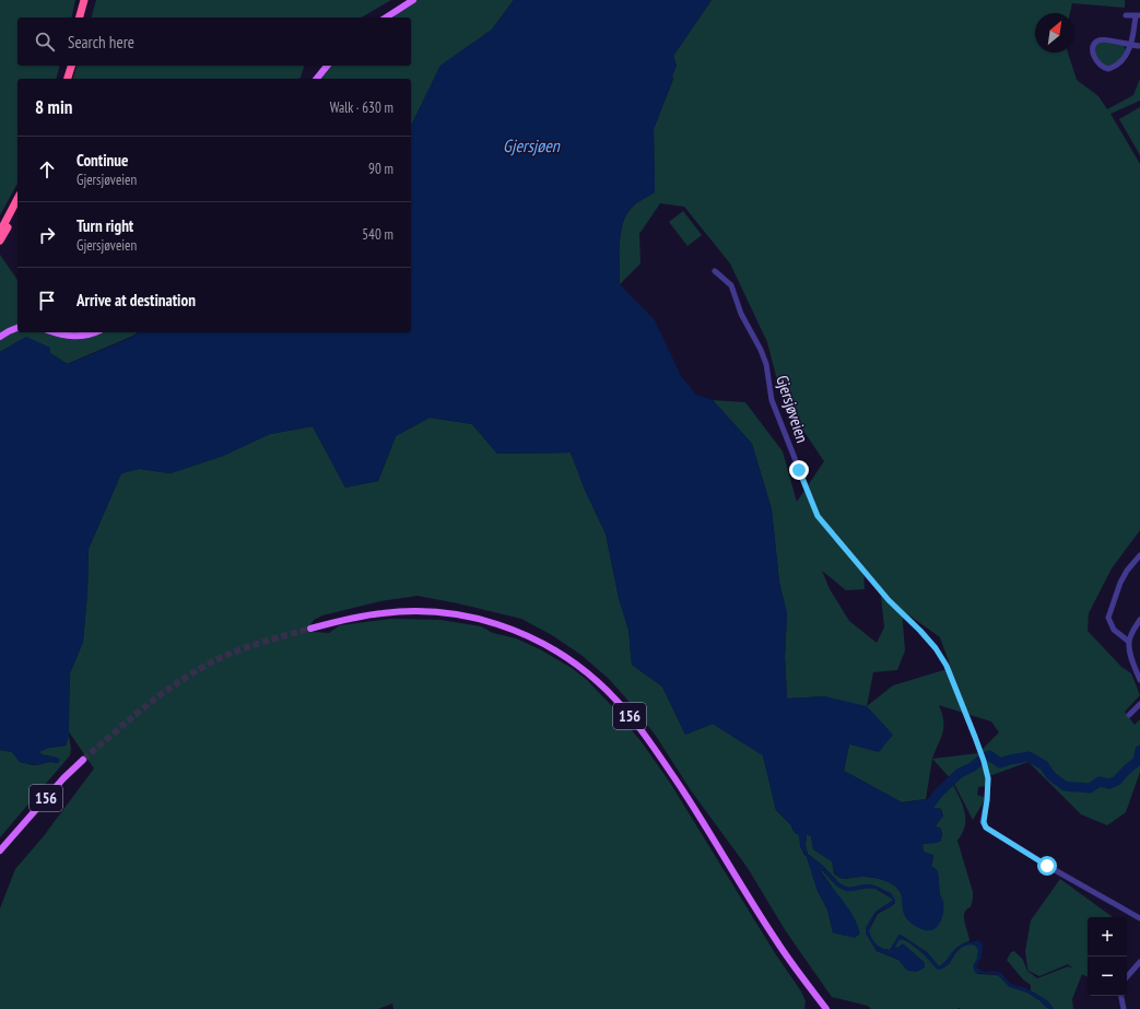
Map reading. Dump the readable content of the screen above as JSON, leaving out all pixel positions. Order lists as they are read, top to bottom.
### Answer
{
  "streets": {
    "main road": ["156"],
    "street": ["Gjersjøveien"]
  },
  "water": ["Gjersjøen"],
  "north": "top right",
  "page": {
    "search": "Search here",
    "heading": ["8 min", "Walk · 630 m"],
    "list": [
      ["Continue", "Gjersjøveien", "90 m"],
      ["Turn right", "Gjersjøveien", "540 m"],
      "Arrive at destination"
    ],
    "map_buttons": ["+", "−"]
  }
}
